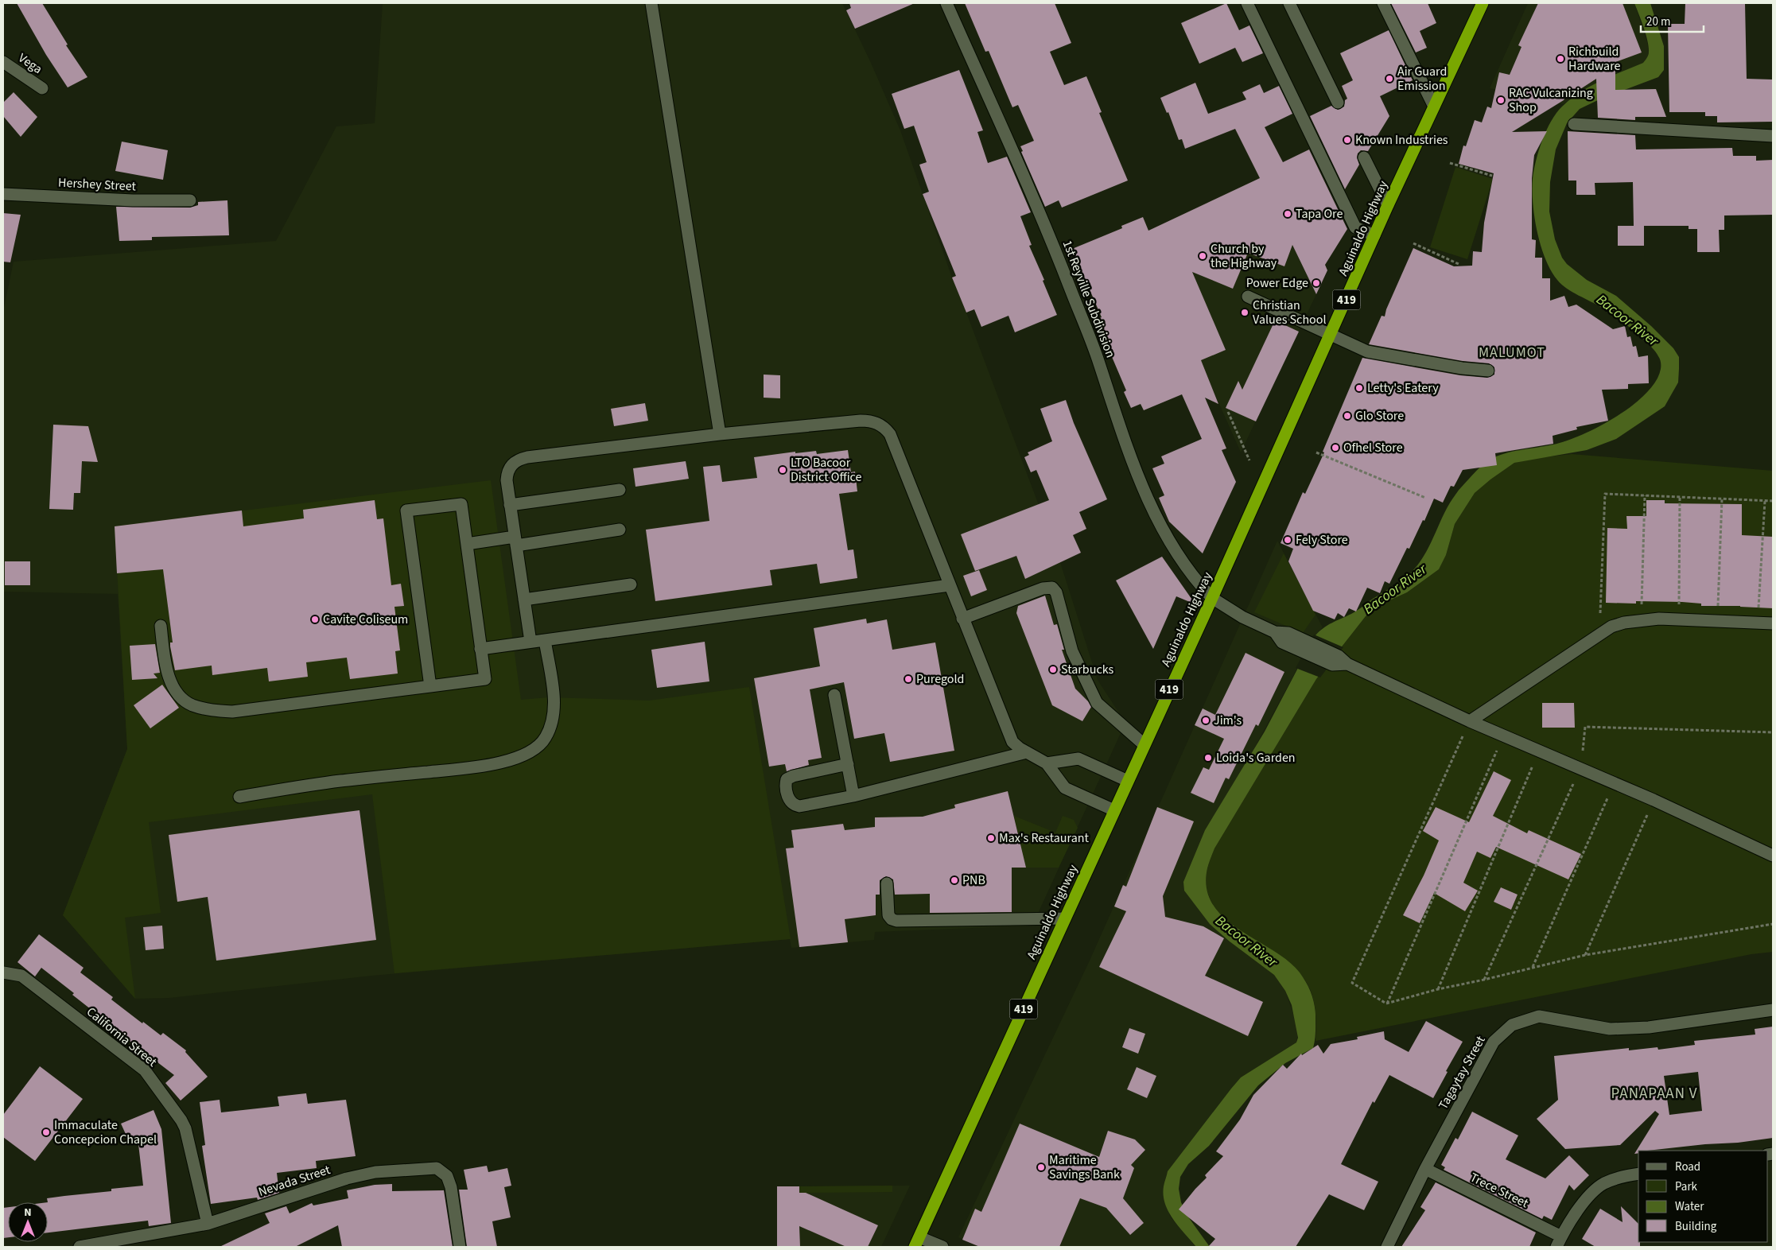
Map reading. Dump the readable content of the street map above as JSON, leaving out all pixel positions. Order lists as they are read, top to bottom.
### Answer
{
  "streets": {
    "highway": ["Aguinaldo Highway", "419"],
    "street": [
      "Vega",
      "Hershey Street",
      "1st Reyville Subdivision",
      "California Street",
      "Tagaytay Street",
      "Nevada Street",
      "Trece Street"
    ]
  },
  "crossings": [
    ["Aguinaldo Highway", "1st Reyville Subdivision"],
    ["California Street", "Nevada Street"],
    ["Tagaytay Street", "Trece Street"]
  ],
  "districts": ["MALUMOT", "PANAPAAN V"],
  "water": ["Bacoor River"],
  "places": [
    "Richbuild Hardware",
    "Air Guard Emission",
    "RAC Vulcanizing Shop",
    "Known Industries",
    "Tapa Ore",
    "Church by the Highway",
    "Power Edge",
    "Christian Values School",
    "Letty's Eatery",
    "Glo Store",
    "Ofhel Store",
    "LTO Bacoor District Office",
    "Fely Store",
    "Cavite Coliseum",
    "Starbucks",
    "Puregold",
    "Jim's",
    "Loida's Garden",
    "Max's Restaurant",
    "PNB",
    "Immaculate Concepcion Chapel",
    "Maritime Savings Bank"
  ],
  "legend": [
    "Road",
    "Park",
    "Water",
    "Building"
  ],
  "scale_bar": "20 m",
  "north": "top"
}
